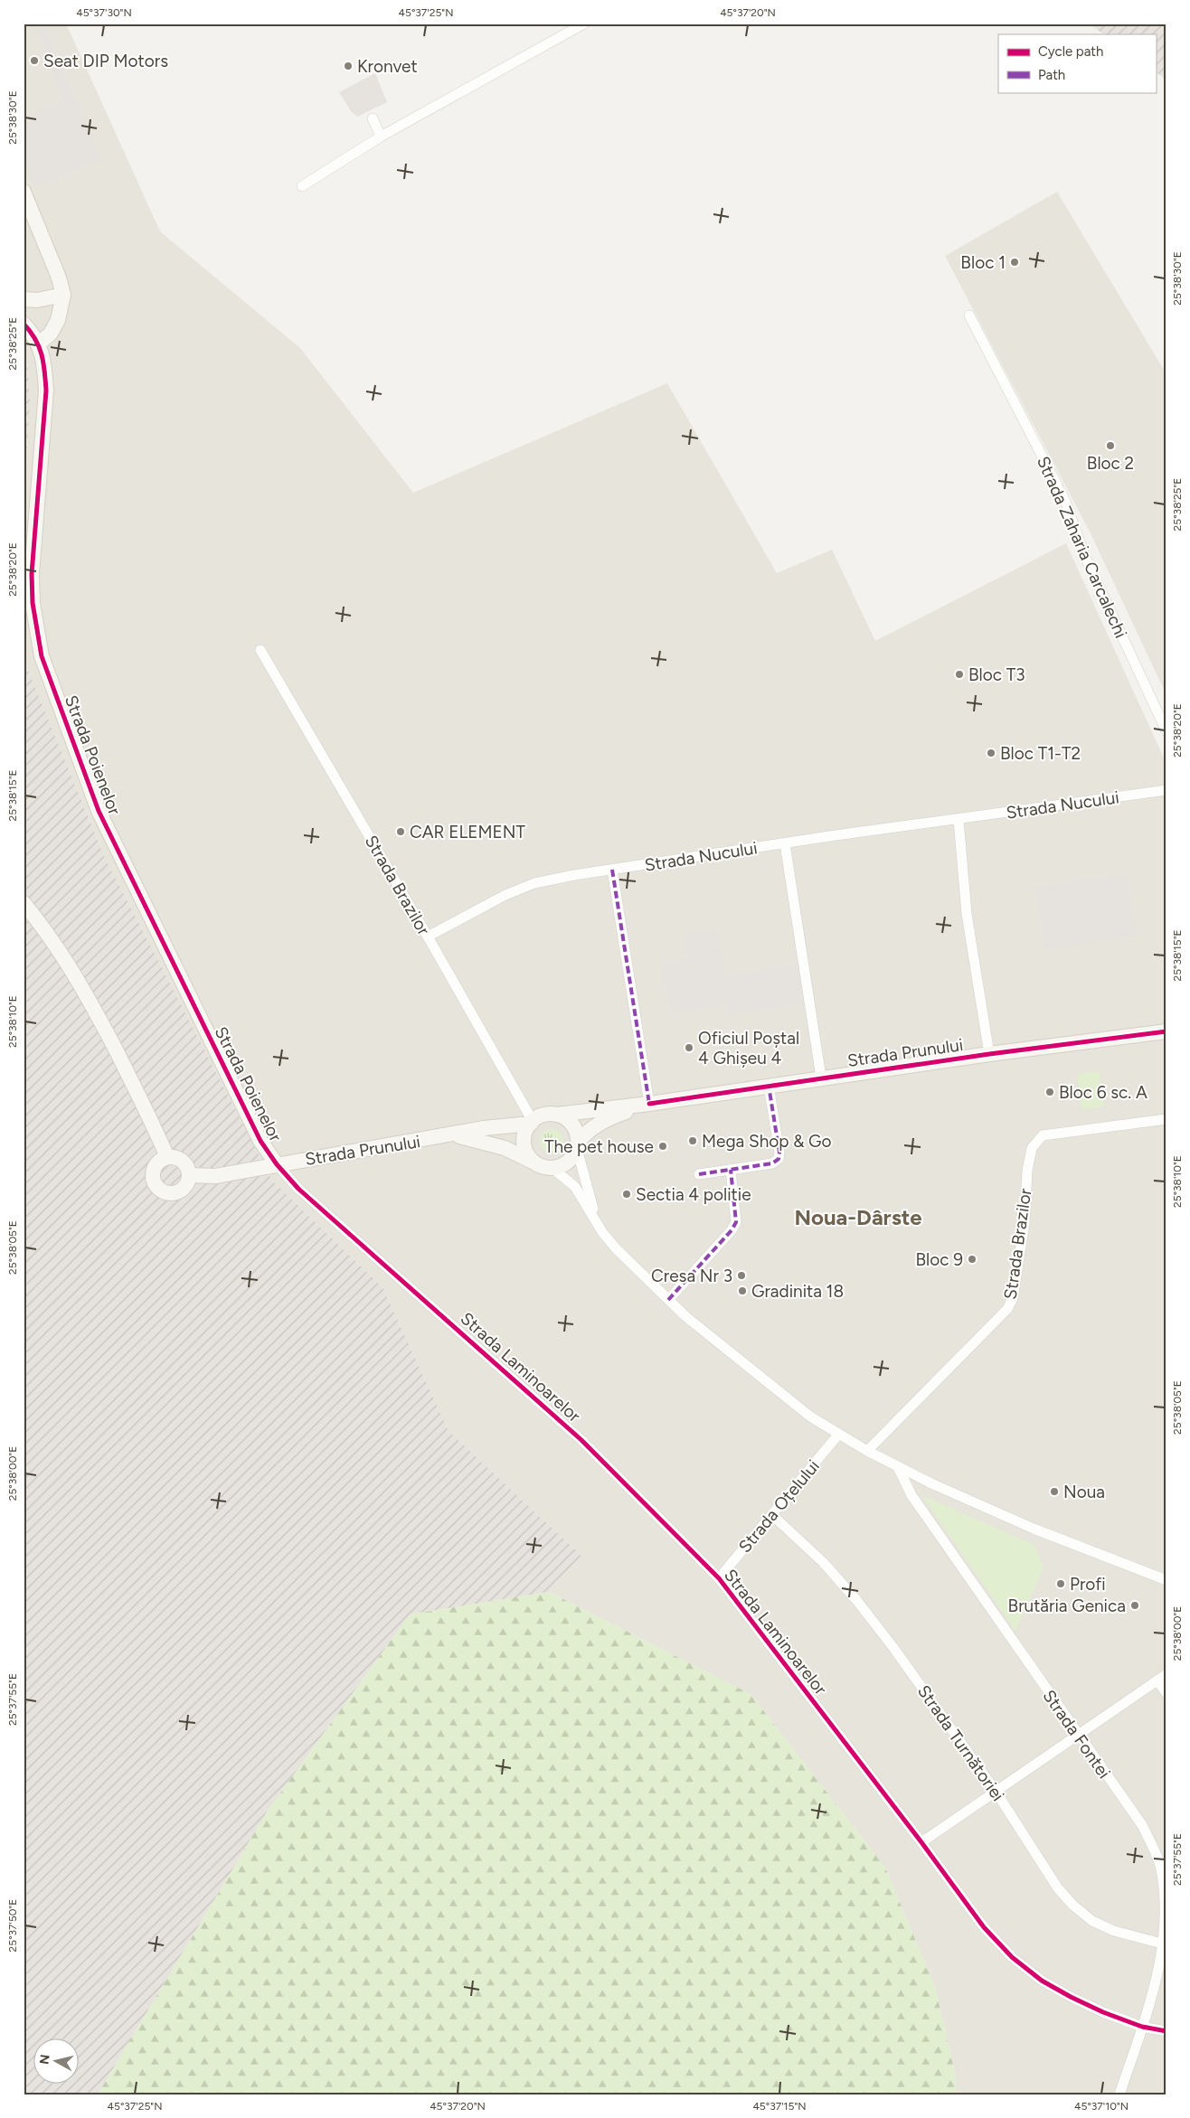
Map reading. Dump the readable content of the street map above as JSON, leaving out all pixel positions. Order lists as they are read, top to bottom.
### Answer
{
  "streets": {
    "street": [
      "Strada Zaharia Carcalechi",
      "Strada Poienelor",
      "Strada Nucului",
      "Strada Brazilor",
      "Strada Prunului",
      "Strada Laminoarelor",
      "Strada Oțelului",
      "Strada Fontei",
      "Strada Turnătoriei"
    ]
  },
  "crossings": [
    ["Strada Poienelor", "Strada Prunului"],
    ["Strada Poienelor", "Strada Laminoarelor"],
    ["Strada Nucului", "Strada Brazilor"],
    ["Strada Brazilor", "Strada Prunului"],
    ["Strada Prunului", "Strada Laminoarelor"],
    ["Strada Laminoarelor", "Strada Oțelului"],
    ["Strada Laminoarelor", "Strada Fontei"],
    ["Strada Oțelului", "Strada Turnătoriei"],
    ["Strada Fontei", "Strada Turnătoriei"]
  ],
  "districts": ["Noua-Dârste"],
  "places": [
    "Seat DIP Motors",
    "Kronvet",
    "Bloc 1",
    "Bloc 2",
    "Bloc T3",
    "Bloc T1-T2",
    "CAR ELEMENT",
    "Oficiul Poștal 4 Ghișeu 4",
    "Bloc 6 sc. A",
    "Mega Shop & Go",
    "The pet house",
    "Sectia 4 politie",
    "Bloc 9",
    "Cresa Nr 3",
    "Gradinita 18",
    "Noua",
    "Profi",
    "Brutăria Genica"
  ],
  "legend": ["Cycle path", "Path"],
  "north": "left",
  "coordinates": [
    "45°37'30\"N",
    "45°37'25\"N",
    "45°37'20\"N",
    "25°38'30\"E",
    "25°38'25\"E",
    "25°38'20\"E",
    "25°38'15\"E",
    "25°38'10\"E",
    "25°38'05\"E",
    "25°38'00\"E",
    "25°37'55\"E",
    "25°37'50\"E",
    "45°37'15\"N",
    "45°37'10\"N"
  ]
}
